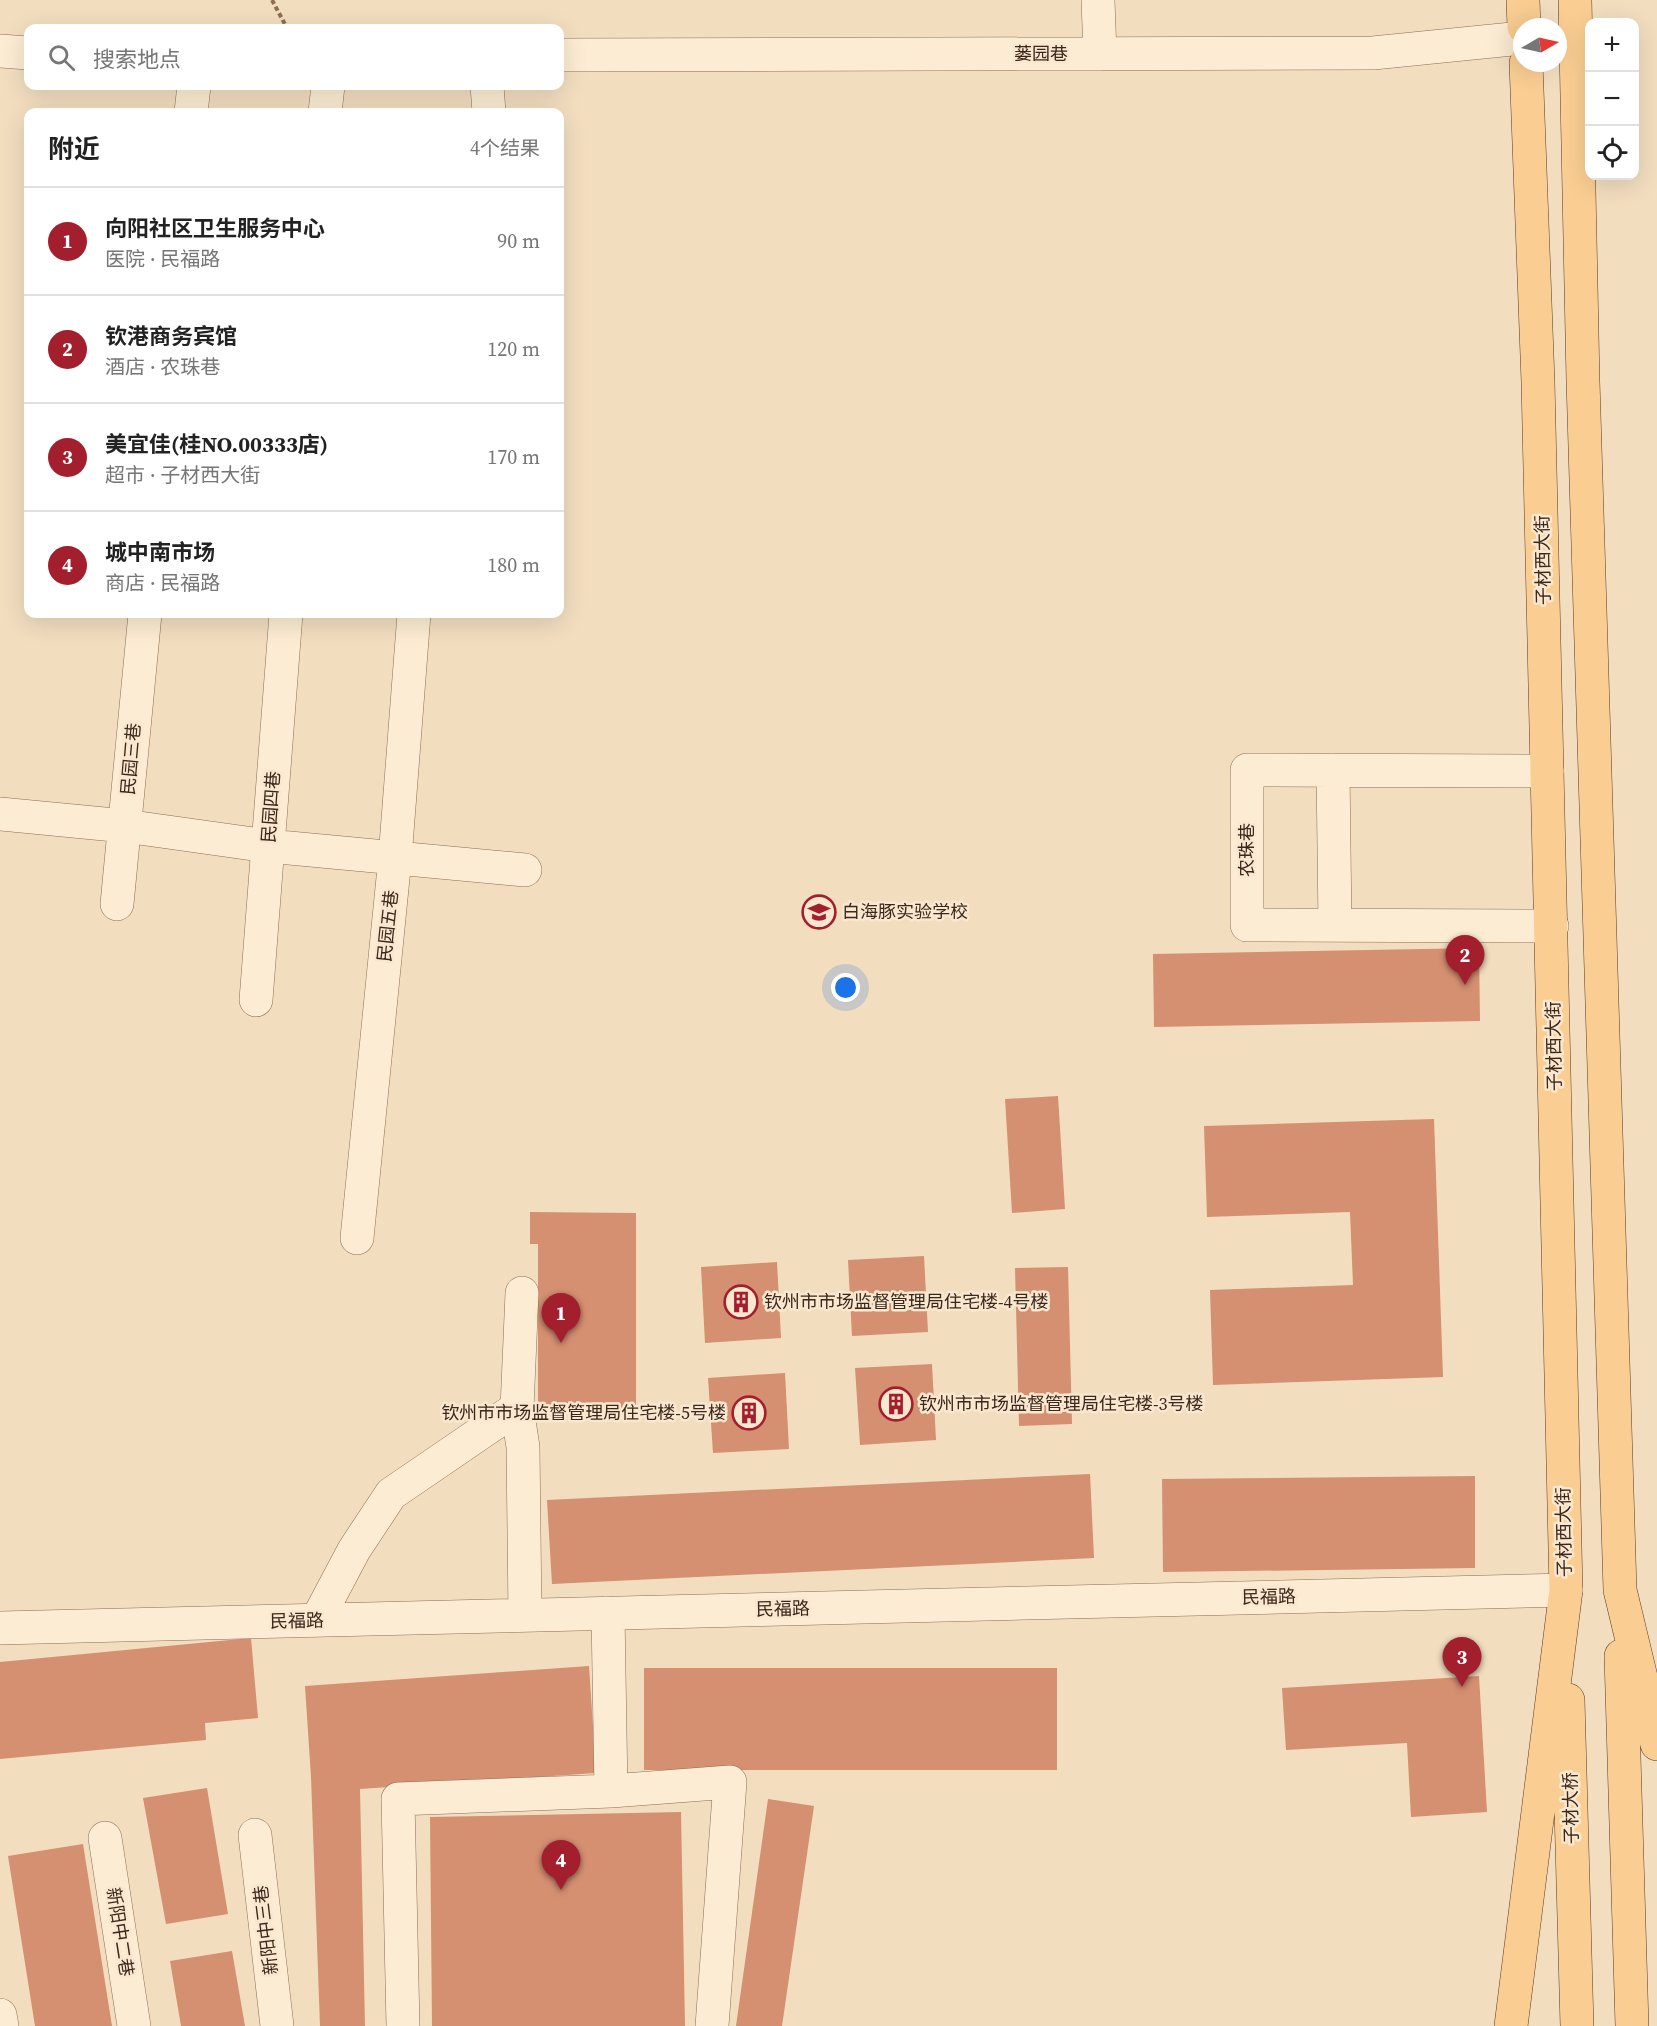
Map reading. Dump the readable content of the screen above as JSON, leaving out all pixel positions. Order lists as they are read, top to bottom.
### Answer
{
  "streets": {
    "main road": ["子材西大街", "子材大桥"],
    "street": [
      "蒌园巷",
      "民园三巷",
      "民园四巷",
      "农珠巷",
      "民园五巷",
      "民福路",
      "新阳中三巷",
      "新阳中二巷"
    ]
  },
  "crossings": [
    ["子材西大街", "农珠巷"],
    ["子材西大街", "民福路"],
    ["子材西大街", "子材大桥"],
    ["民福路", "子材大桥"]
  ],
  "places": {
    "school or university": ["白海豚实验学校"],
    "building": ["钦州市市场监督管理局住宅楼-4号楼", "钦州市市场监督管理局住宅楼-3号楼", "钦州市市场监督管理局住宅楼-5号楼"]
  },
  "north": "right",
  "page": {
    "map_buttons": ["+", "−"],
    "search": "搜索地点",
    "heading": ["附近", "4个结果"],
    "list": [
      {
        "mark": "1",
        "name": "向阳社区卫生服务中心",
        "note": "医院 · 民福路",
        "value": "90 m"
      },
      {
        "mark": "2",
        "name": "钦港商务宾馆",
        "note": "酒店 · 农珠巷",
        "value": "120 m"
      },
      {
        "mark": "3",
        "name": "美宜佳(桂NO.00333店)",
        "note": "超市 · 子材西大街",
        "value": "170 m"
      },
      {
        "mark": "4",
        "name": "城中南市场",
        "note": "商店 · 民福路",
        "value": "180 m"
      }
    ],
    "pins": [
      "2",
      "1",
      "3",
      "4"
    ]
  }
}
